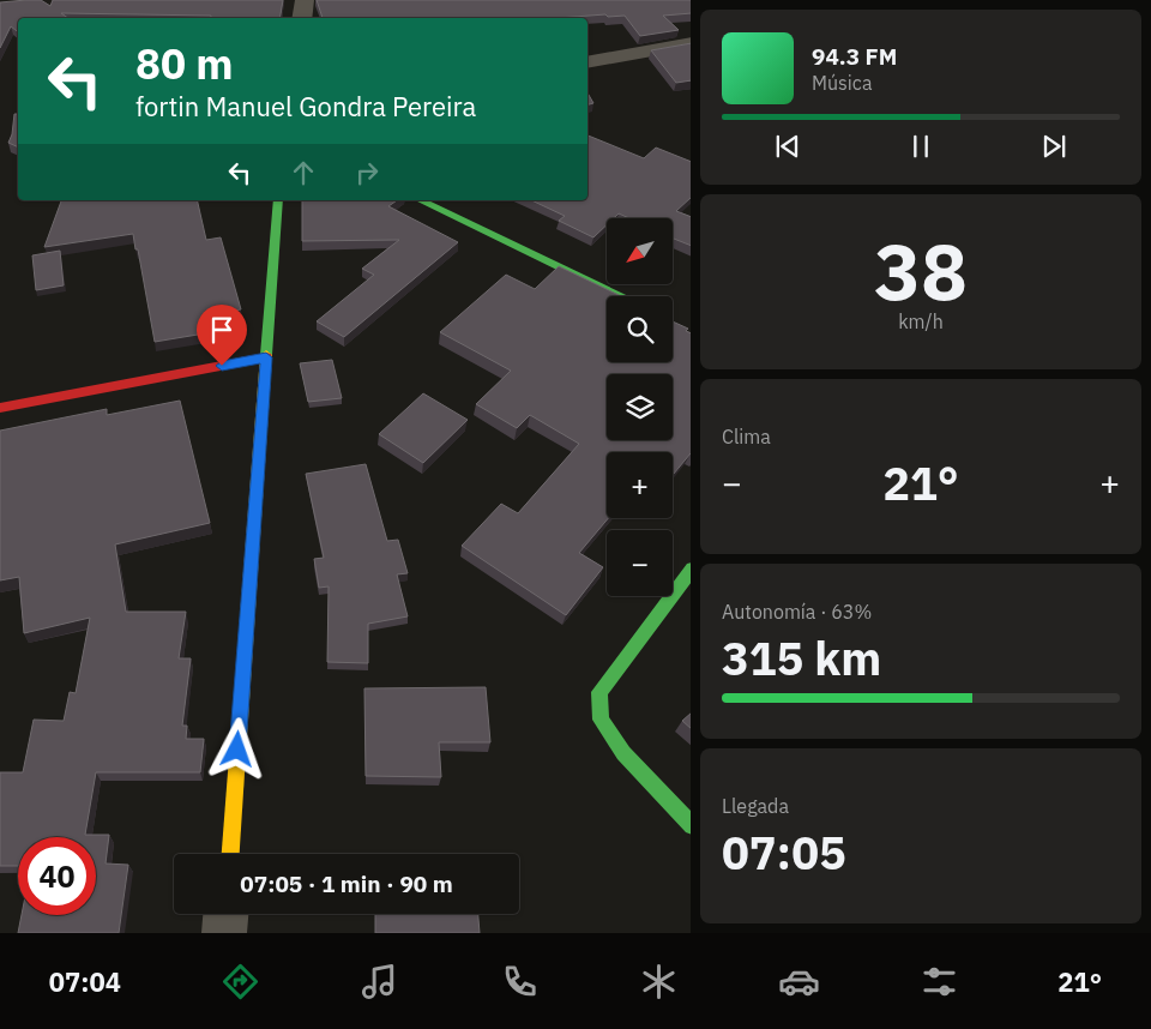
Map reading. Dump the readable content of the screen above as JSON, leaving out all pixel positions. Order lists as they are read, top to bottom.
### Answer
{
  "north": "bottom left",
  "page": {
    "turn": ["80 m", "fortin Manuel Gondra Pereira"],
    "song": ["94.3 FM", "Música"],
    "tile": [
      ["38", "km/h"],
      "Clima",
      ["Autonomía · 63%", "315 km"],
      ["Llegada", "07:05"]
    ],
    "map_buttons": ["+", "−"],
    "heat": ["−", "21°", "+"],
    "limit": "40",
    "trip": "07:05 · 1 min · 90 m",
    "tabs": ["07:04", "21°"]
  }
}
